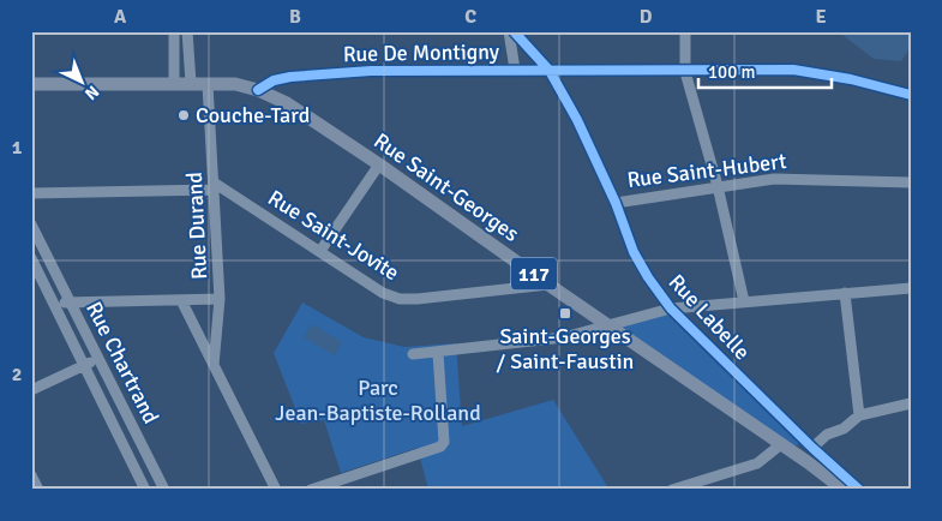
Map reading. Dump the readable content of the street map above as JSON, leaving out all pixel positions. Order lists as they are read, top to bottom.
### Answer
{
  "streets": {
    "main road": ["Rue Saint-Georges", "117", "Rue Labelle"],
    "street": [
      "Rue De Montigny",
      "Rue Saint-Hubert",
      "Rue Durand",
      "Rue Saint-Jovite",
      "Rue Chartrand"
    ]
  },
  "crossings": [
    ["Rue De Montigny", "Rue Saint-Georges"],
    ["Rue De Montigny", "117"],
    ["Rue De Montigny", "Rue Labelle"],
    ["Rue Saint-Hubert", "Rue Labelle"],
    ["Rue Saint-Georges", "Rue Saint-Jovite"],
    ["Rue Saint-Georges", "117"],
    ["Rue Saint-Georges", "Rue Labelle"],
    ["Rue Durand", "Rue Saint-Jovite"],
    ["Rue Durand", "117"]
  ],
  "parks": ["Parc Jean-Baptiste-Rolland"],
  "places": {
    "other": ["Couche-Tard"],
    "transit": ["Saint-Georges / Saint-Faustin"]
  },
  "scale_bar": "100 m",
  "north": "bottom right",
  "grid": {
    "columns": [
      "A",
      "B",
      "C",
      "D",
      "E"
    ],
    "rows": ["1", "2"]
  }
}
